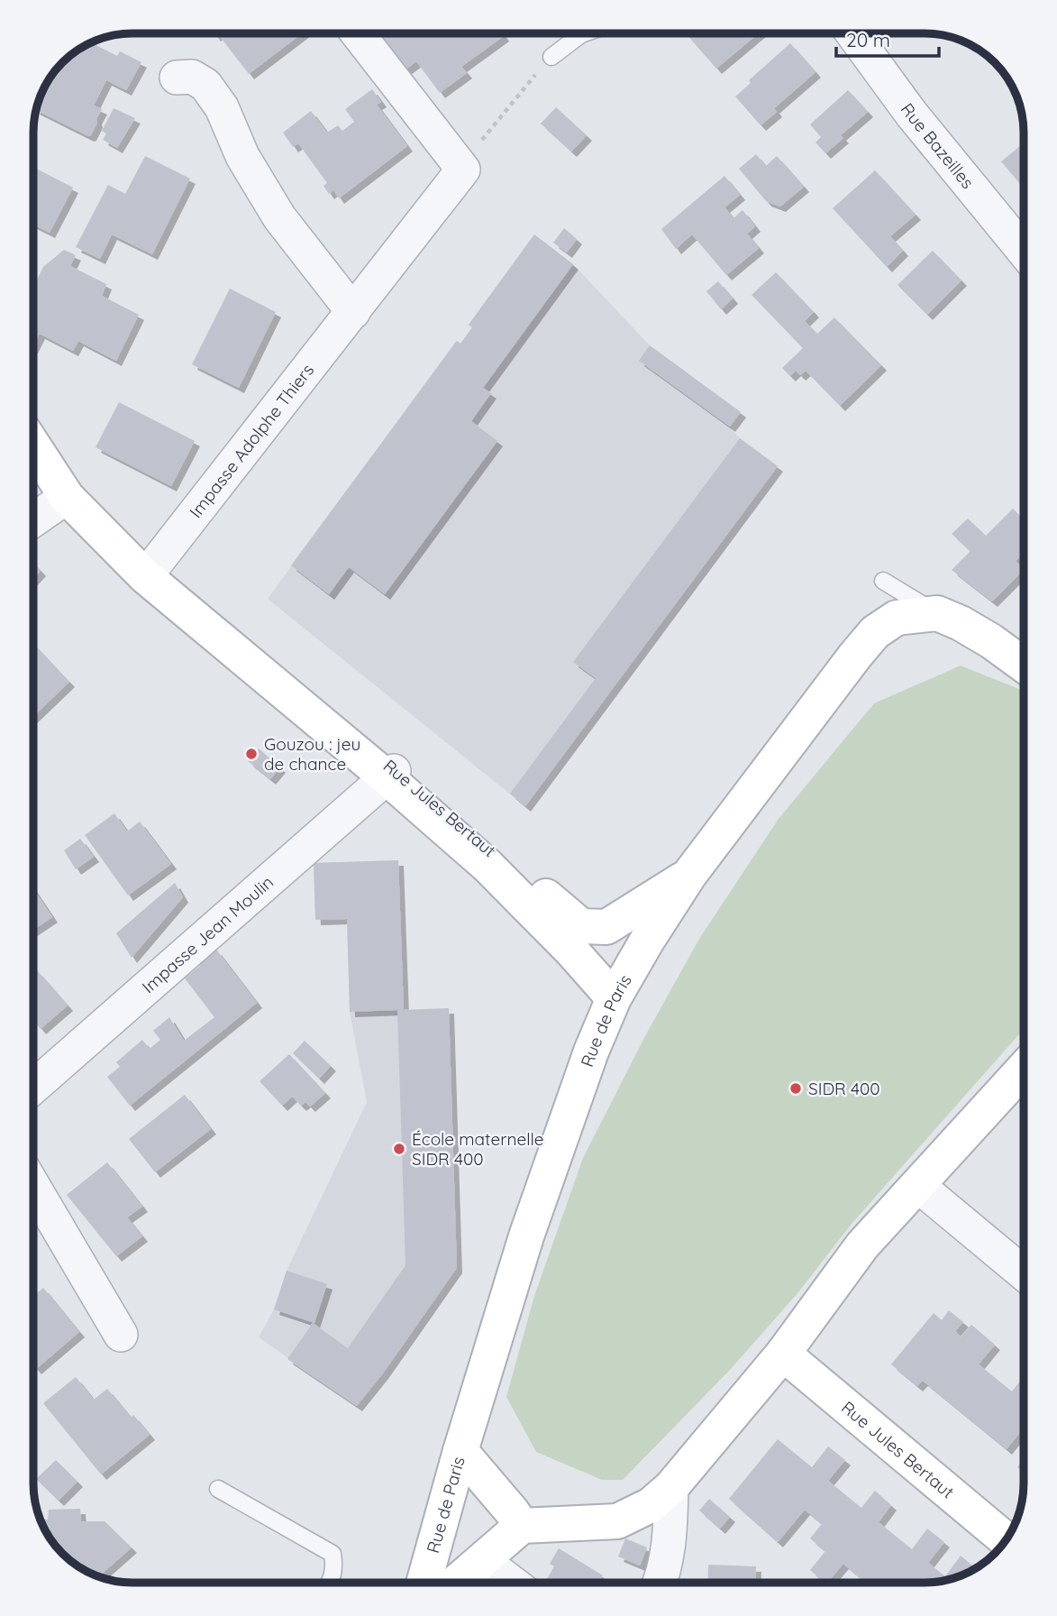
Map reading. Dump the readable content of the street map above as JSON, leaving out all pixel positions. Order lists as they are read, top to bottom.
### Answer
{
  "streets": {
    "street": [
      "Rue Bazeilles",
      "Impasse Adolphe Thiers",
      "Rue Jules Bertaut",
      "Impasse Jean Moulin",
      "Rue de Paris"
    ]
  },
  "crossings": [
    ["Impasse Adolphe Thiers", "Rue Jules Bertaut"],
    ["Rue Jules Bertaut", "Impasse Jean Moulin"],
    ["Rue Jules Bertaut", "Rue de Paris"]
  ],
  "places": ["Gouzou : jeu de chance", "SIDR 400", "École maternelle SIDR 400"],
  "scale_bar": "20 m"
}
